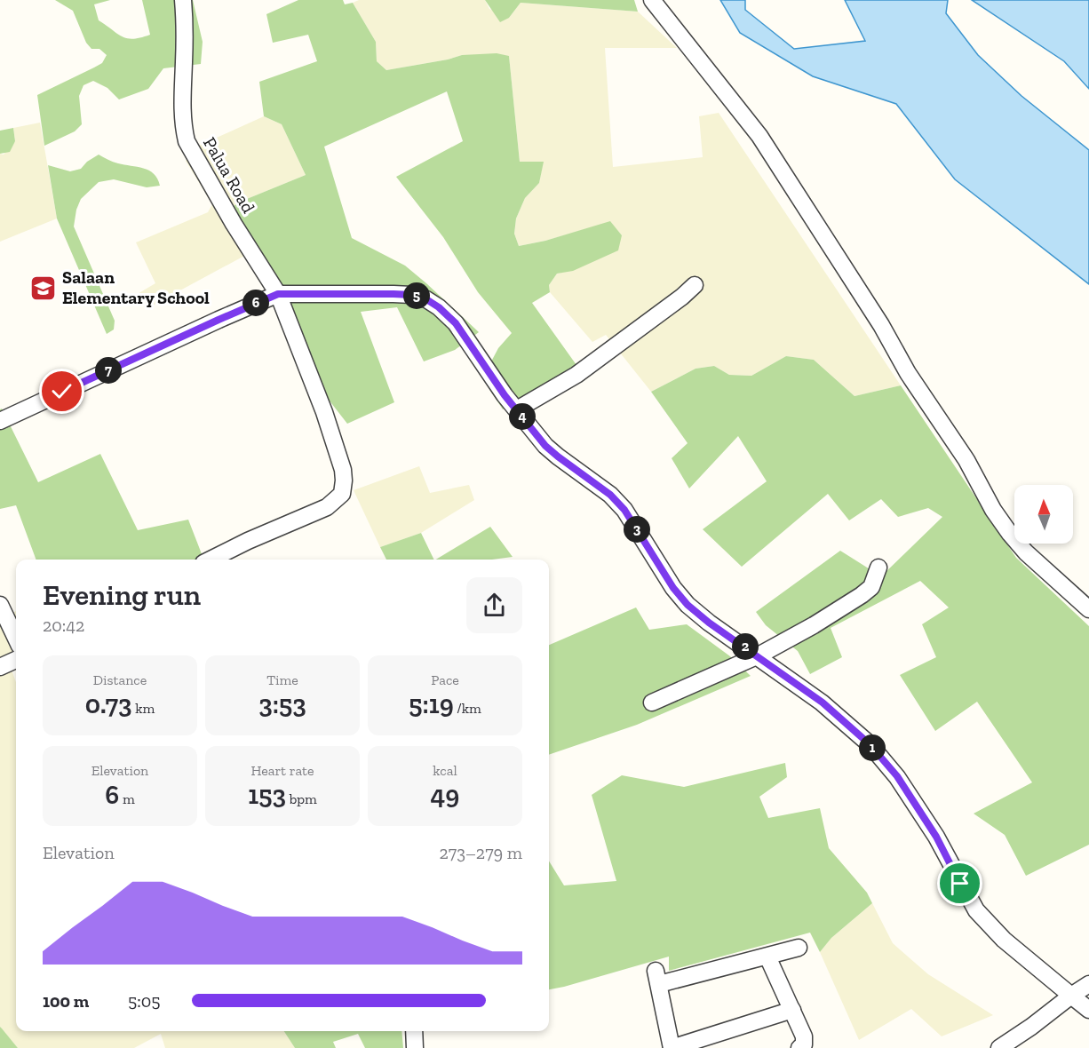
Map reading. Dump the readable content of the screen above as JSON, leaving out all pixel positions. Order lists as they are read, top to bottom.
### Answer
{
  "streets": {
    "street": ["Palua Road"]
  },
  "places": {
    "school or university": ["Salaan Elementary School"]
  },
  "north": "top",
  "page": {
    "pins": [
      "5",
      "6",
      "7",
      "4",
      "3",
      "2",
      "1"
    ],
    "heading": ["Evening run", "20:42"],
    "stats": [
      ["Distance", "0.73 km"],
      ["Time", "3:53"],
      ["Pace", "5:19 /km"],
      ["Elevation", "6 m"],
      ["Heart rate", "153 bpm"],
      ["kcal", "49"]
    ],
    "chart": ["Elevation", "273–279 m"],
    "list": [
      {
        "name": "100 m",
        "note": "5:05"
      }
    ]
  }
}
